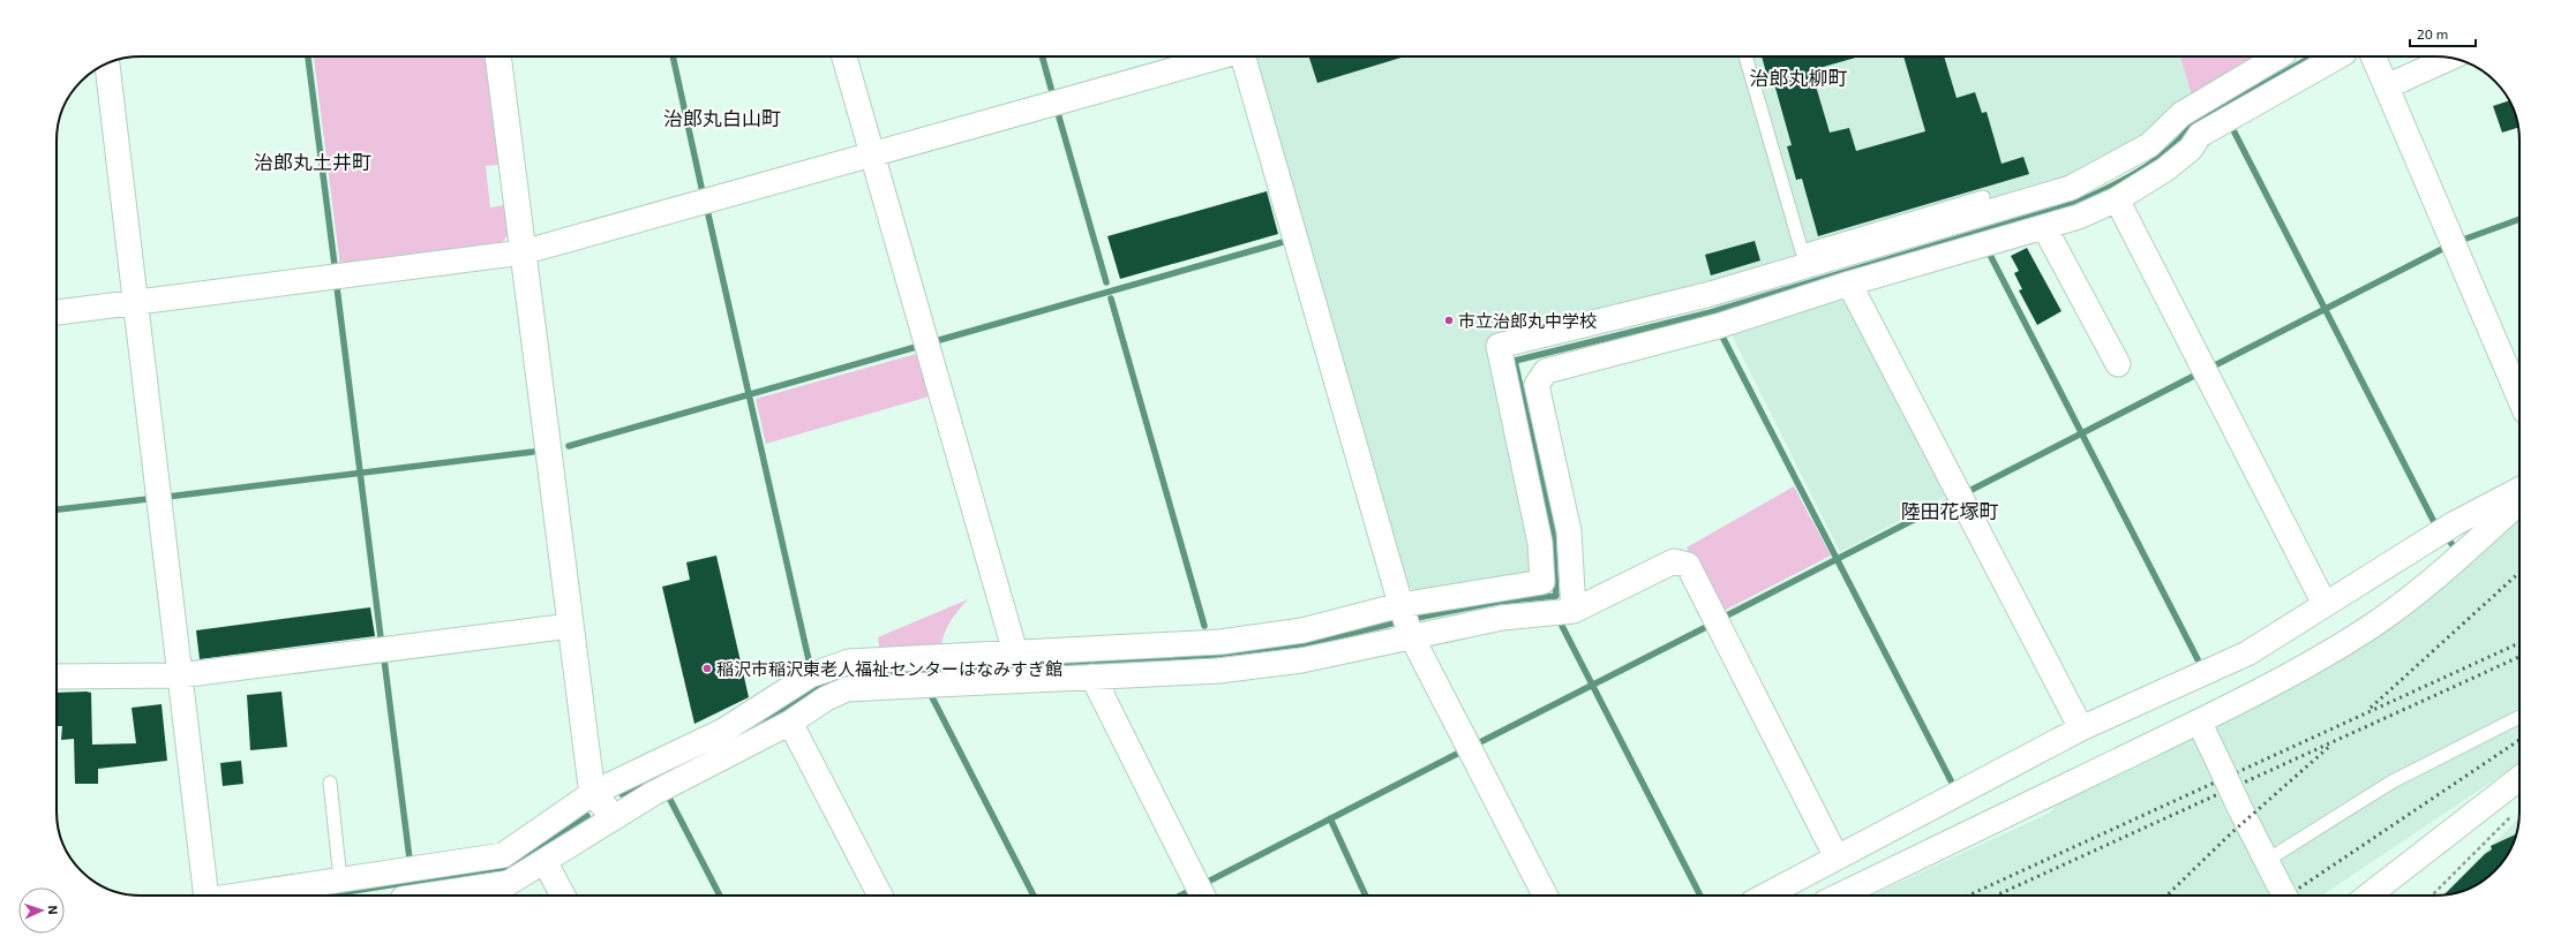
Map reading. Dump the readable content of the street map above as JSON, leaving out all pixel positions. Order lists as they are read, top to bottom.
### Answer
{
  "districts": [
    "治郎丸柳町",
    "治郎丸白山町",
    "治郎丸土井町",
    "陸田花塚町"
  ],
  "places": ["市立治郎丸中学校", "稲沢市稲沢東老人福祉センターはなみすぎ館"],
  "scale_bar": "20 m",
  "north": "right"
}
